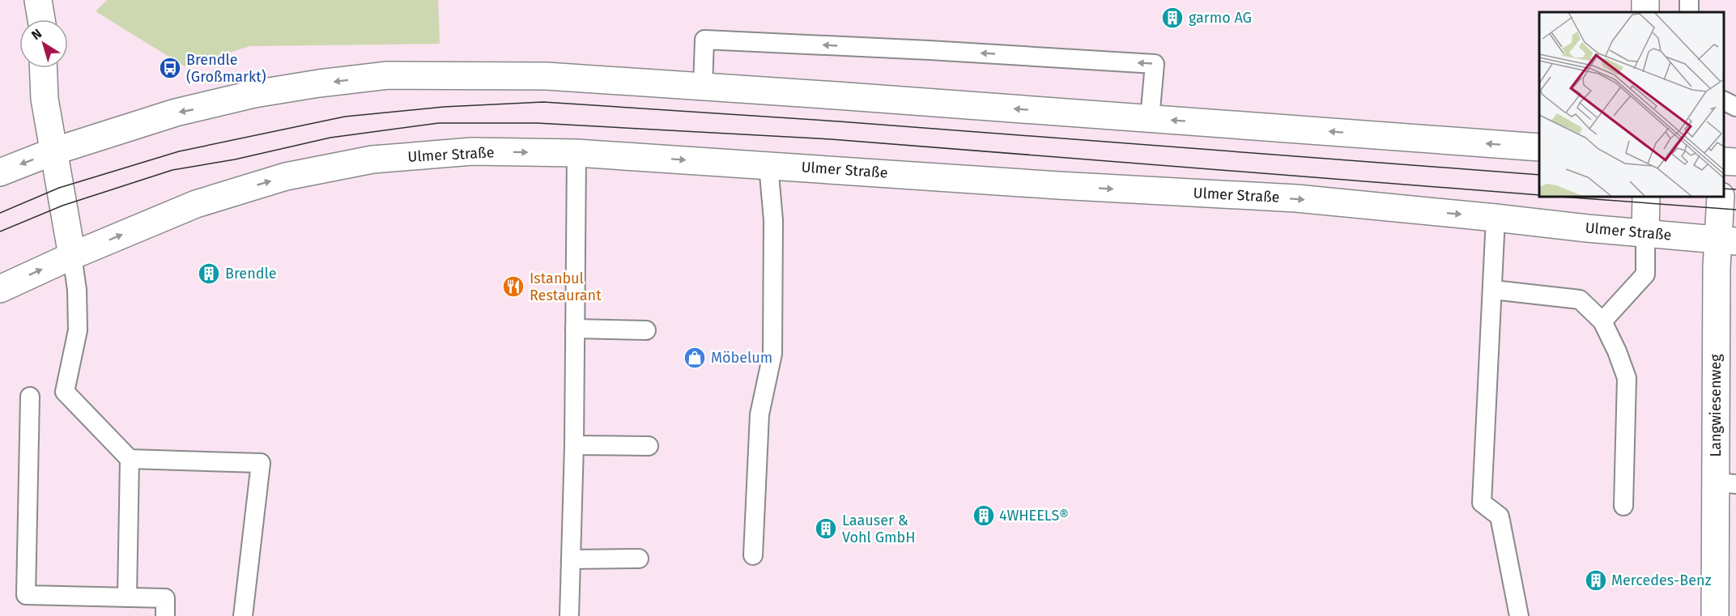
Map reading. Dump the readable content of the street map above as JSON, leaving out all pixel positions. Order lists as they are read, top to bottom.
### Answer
{
  "streets": {
    "street": ["Ulmer Straße", "Langwiesenweg"]
  },
  "crossings": [
    ["Ulmer Straße", "Langwiesenweg"]
  ],
  "places": {
    "building": [
      "garmo AG",
      "Brendle",
      "4WHEELS®",
      "Laauser & Vohl GmbH",
      "Mercedes-Benz"
    ],
    "bus stop": ["Brendle (Großmarkt)"],
    "restaurant": ["Istanbul Restaurant"],
    "shop": ["Möbelum"]
  },
  "north": "top left"
}
